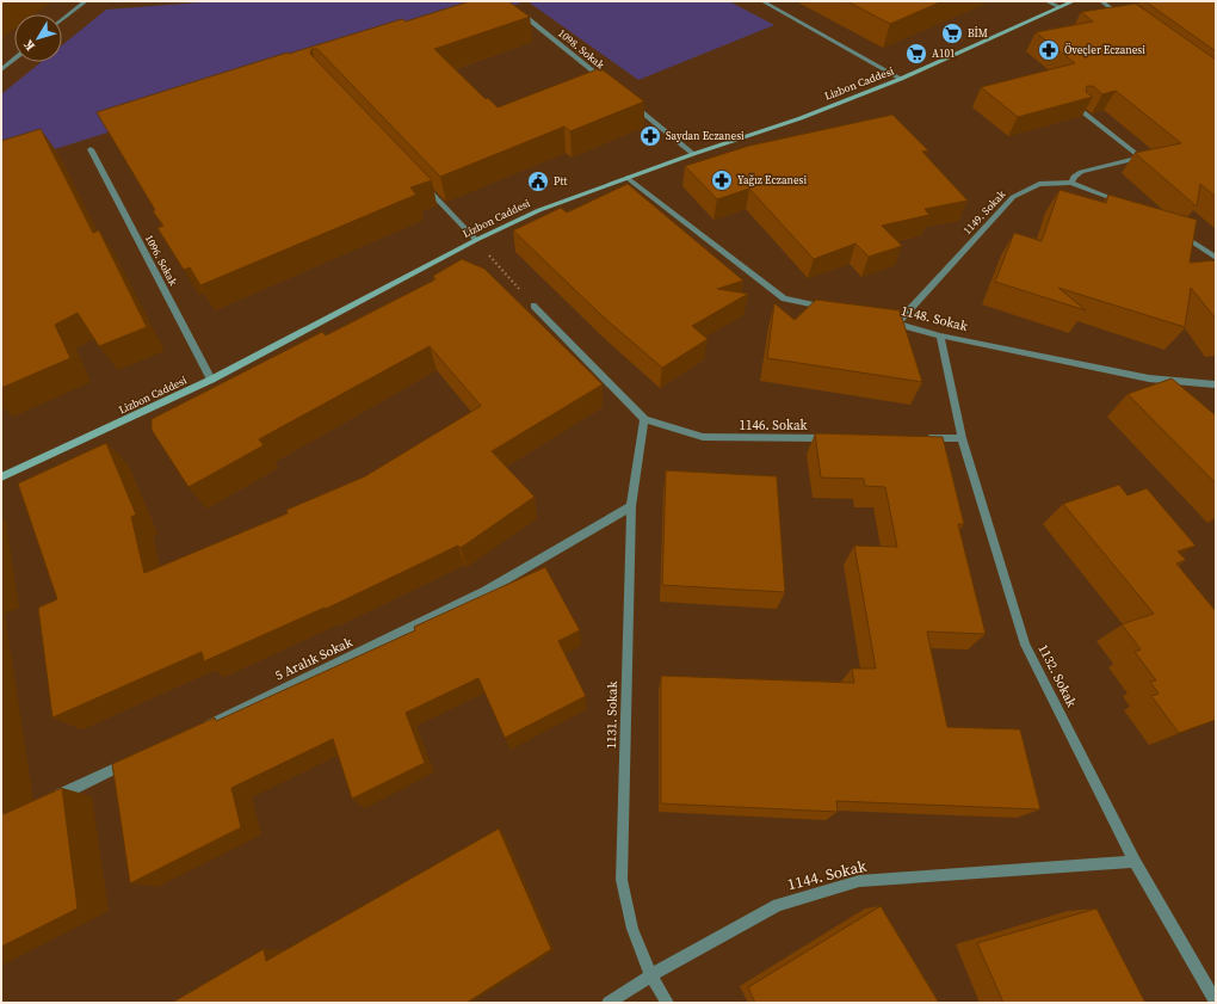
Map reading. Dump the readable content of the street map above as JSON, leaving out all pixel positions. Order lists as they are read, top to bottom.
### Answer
{
  "streets": {
    "main road": ["Lizbon Caddesi"],
    "street": [
      "1098. Sokak",
      "1149. Sokak",
      "1096. Sokak",
      "1148. Sokak",
      "1146. Sokak",
      "5 Aralık Sokak",
      "1132. Sokak",
      "1131. Sokak",
      "1144. Sokak"
    ]
  },
  "crossings": [
    ["Lizbon Caddesi", "1096. Sokak"],
    ["1149. Sokak", "1148. Sokak"],
    ["1148. Sokak", "1132. Sokak"],
    ["1146. Sokak", "1131. Sokak"],
    ["5 Aralık Sokak", "1131. Sokak"],
    ["1132. Sokak", "1144. Sokak"],
    ["1131. Sokak", "1144. Sokak"]
  ],
  "places": {
    "supermarket": ["BİM", "A101"],
    "pharmacy": ["Öveçler Eczanesi", "Saydan Eczanesi", "Yağız Eczanesi"],
    "public building": ["Ptt"]
  },
  "north": "bottom left"
}
